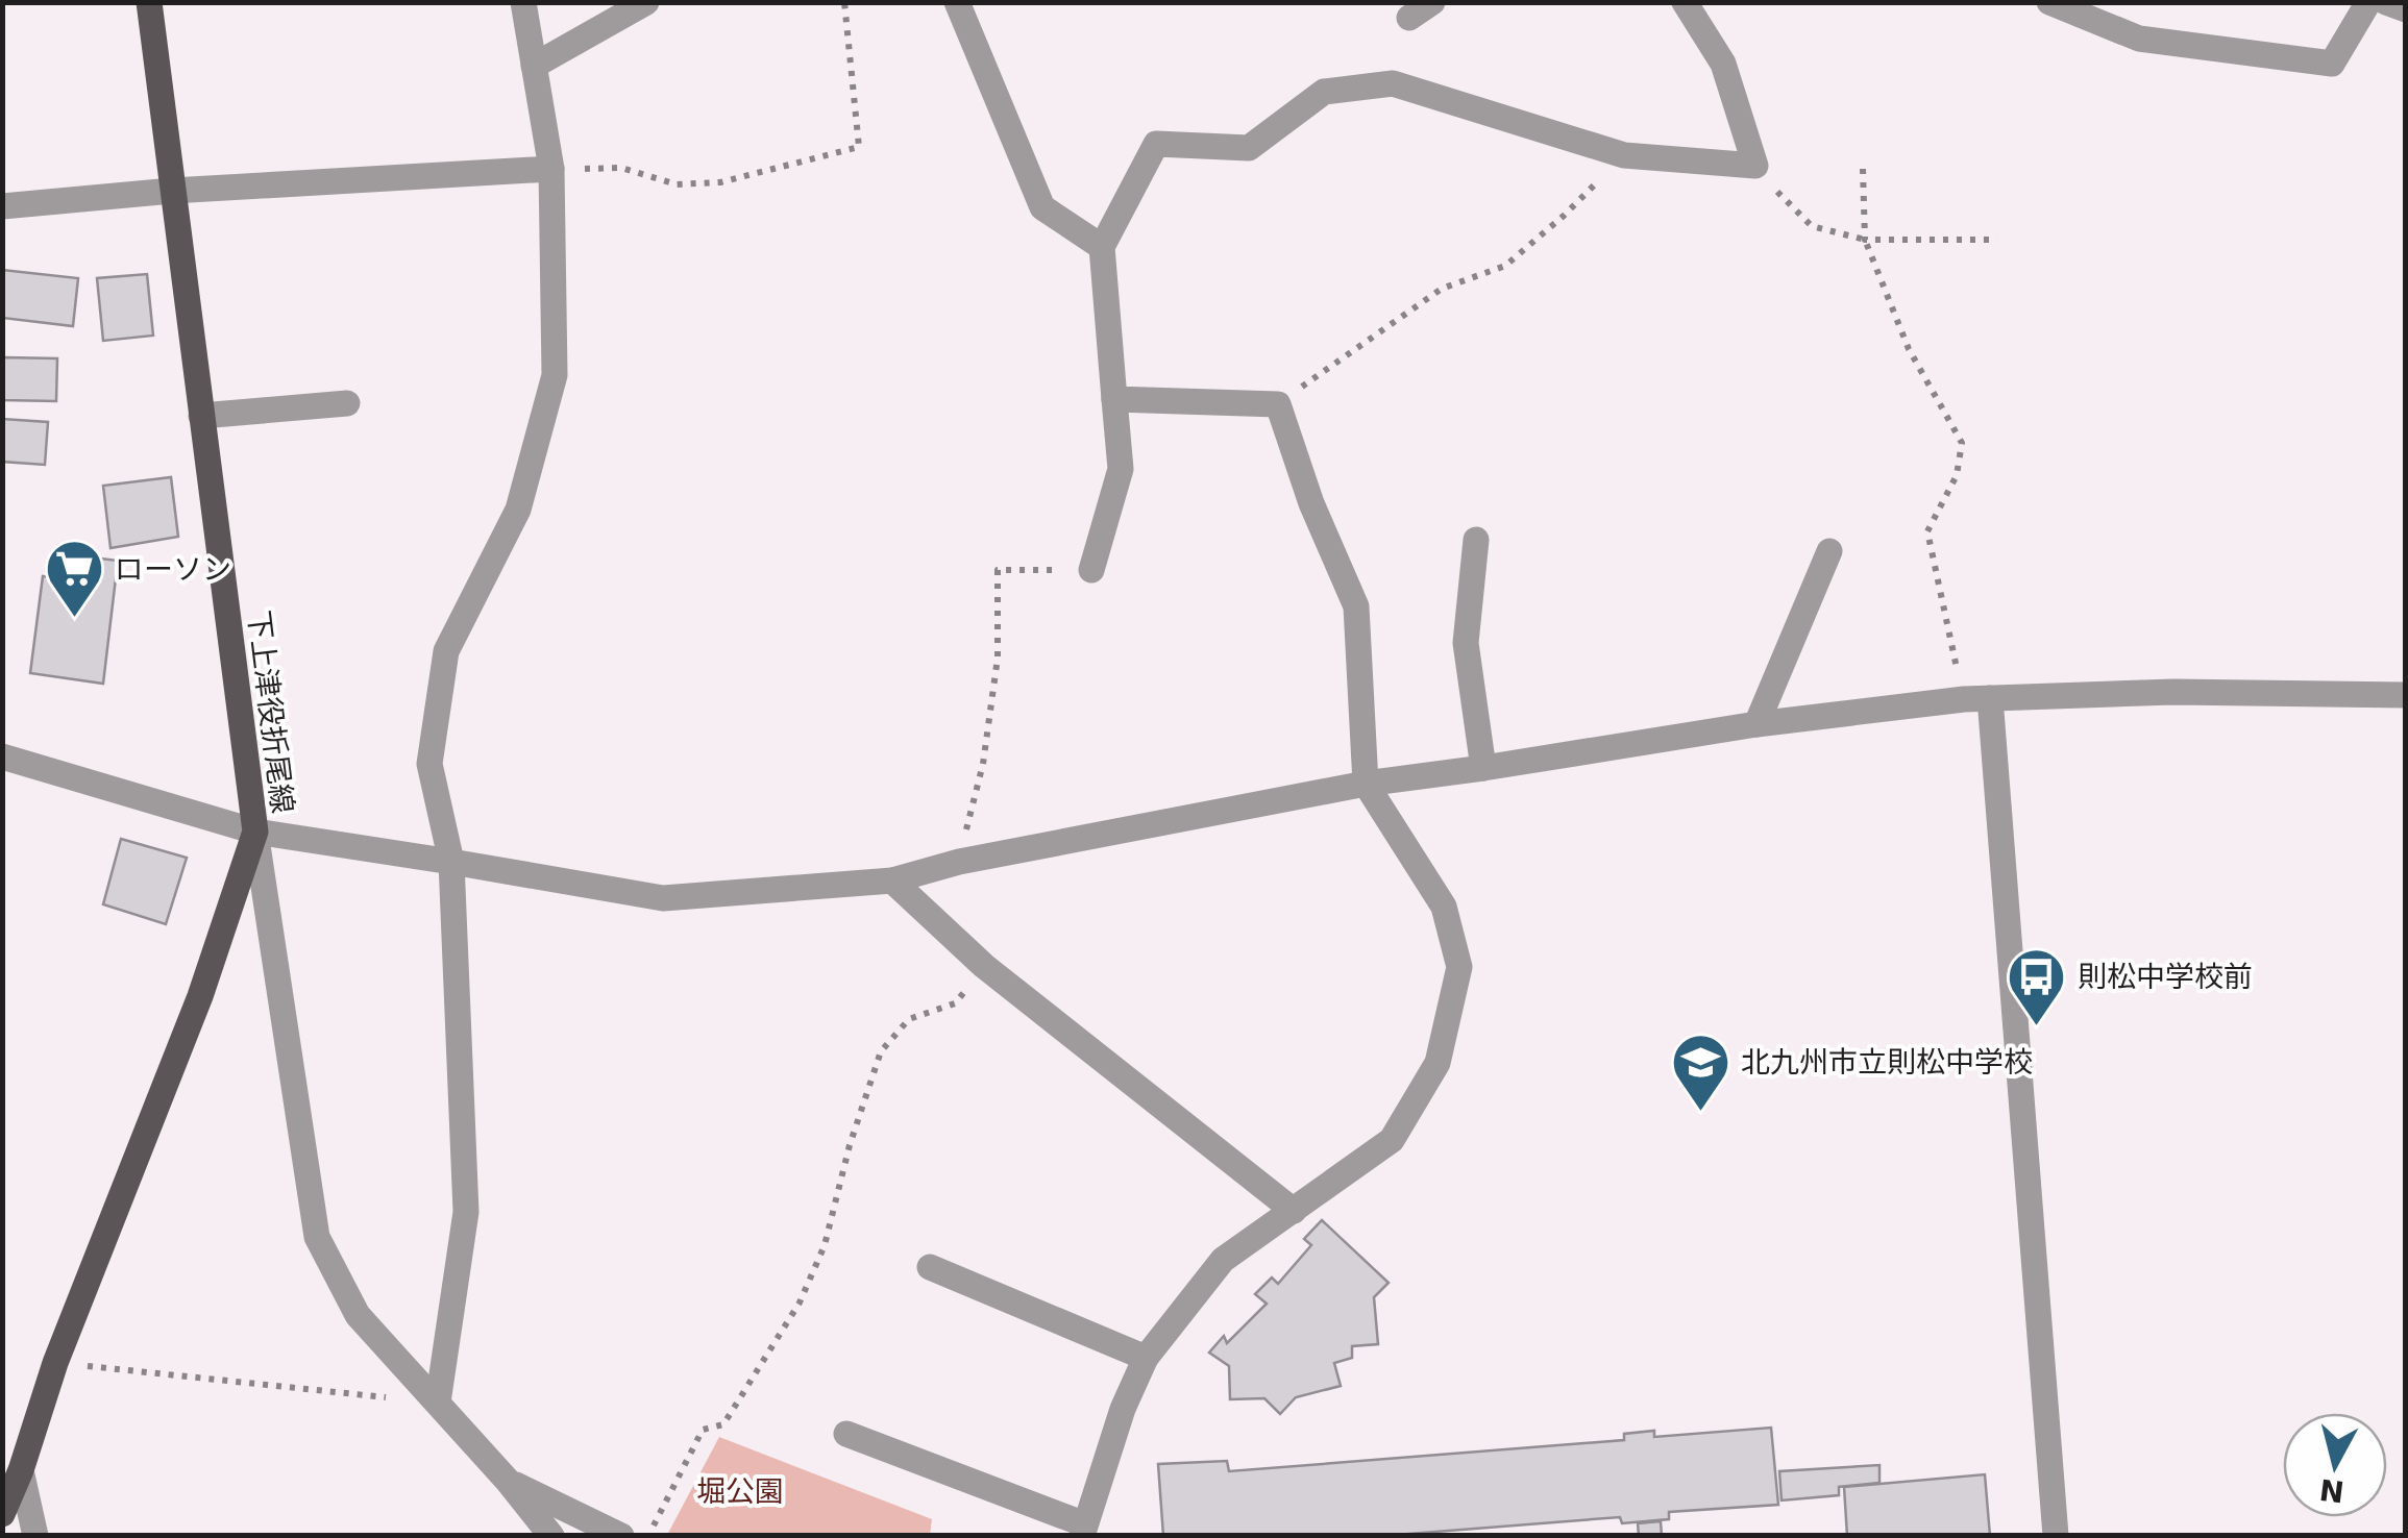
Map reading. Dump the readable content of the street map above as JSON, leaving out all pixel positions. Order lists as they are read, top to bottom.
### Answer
{
  "streets": {
    "main road": ["下上津役折尾線"]
  },
  "parks": ["堀公園"],
  "places": {
    "supermarket": ["ローソン"],
    "bus stop": ["則松中学校前"],
    "school or university": ["北九州市立則松中学校"]
  },
  "north": "bottom"
}
